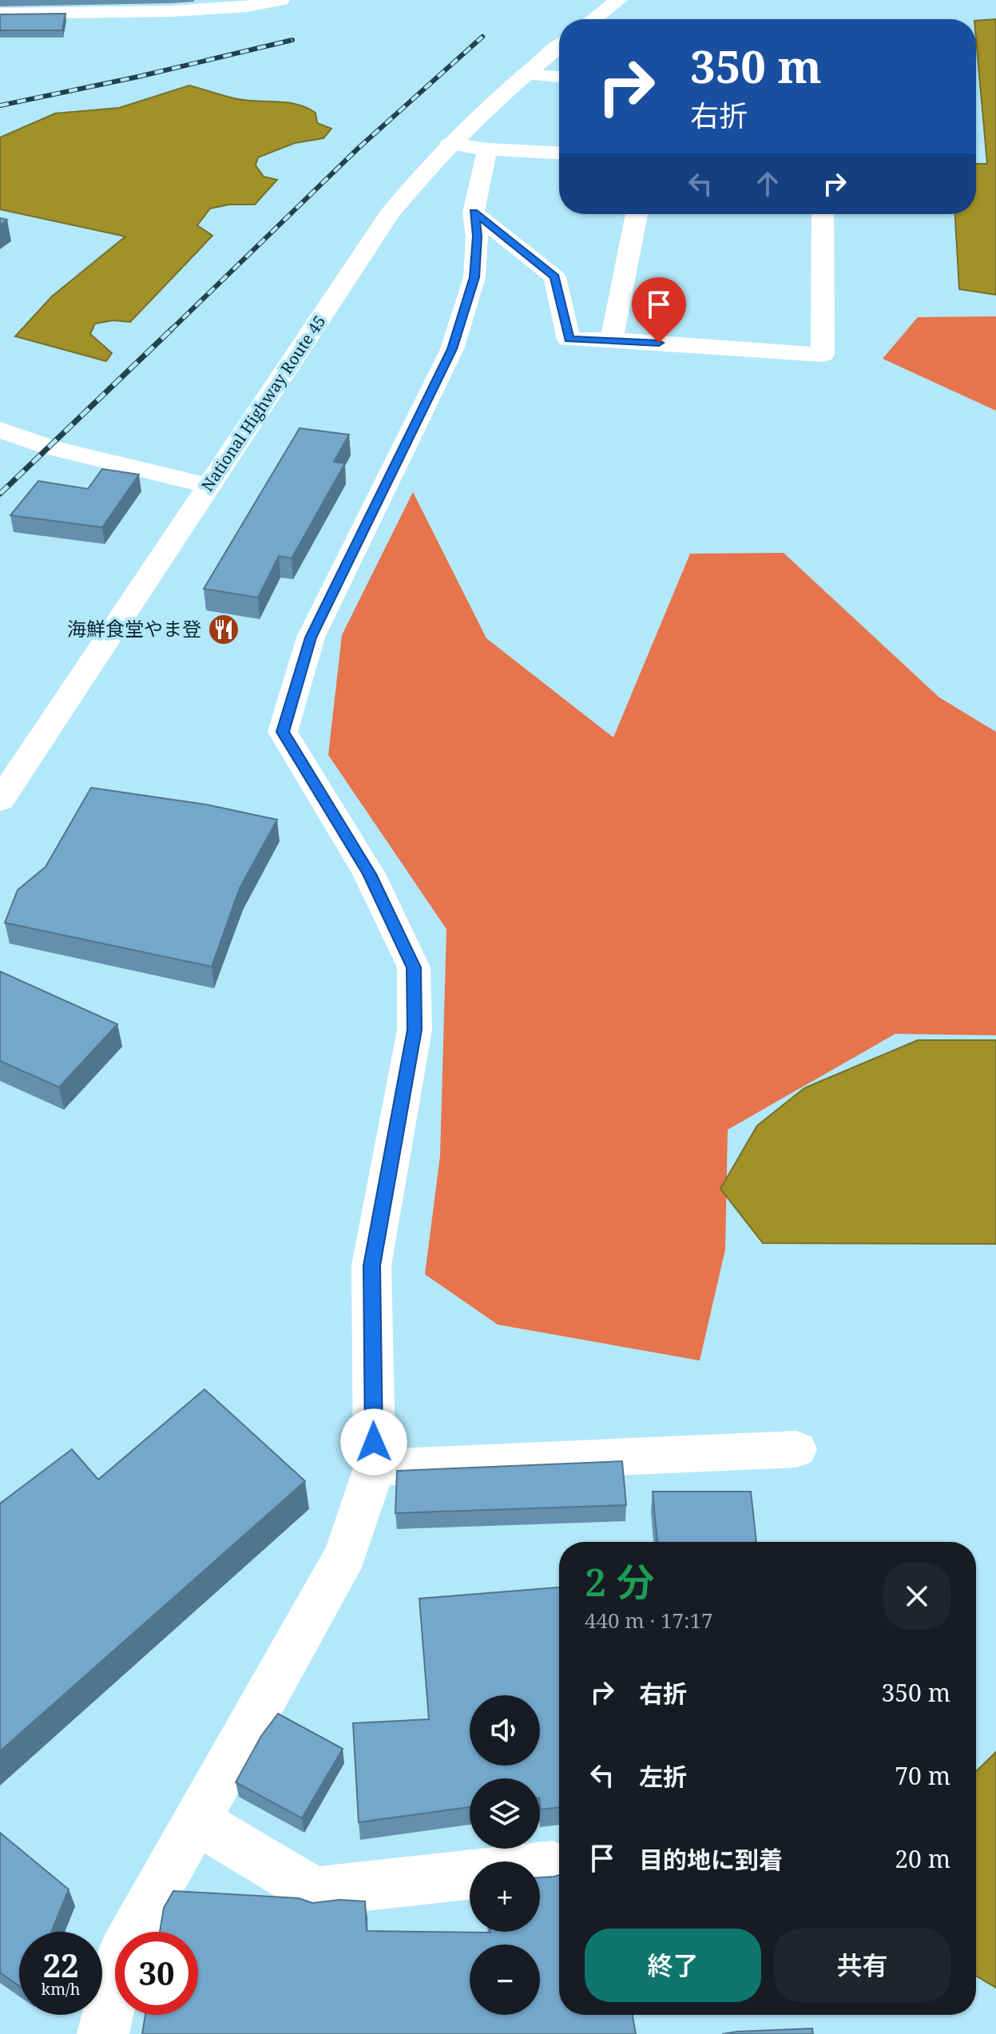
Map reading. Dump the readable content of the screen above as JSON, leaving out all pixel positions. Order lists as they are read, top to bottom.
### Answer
{
  "streets": {
    "main road": ["National Highway Route 45"]
  },
  "places": {
    "restaurant": ["海鮮食堂やま登"]
  },
  "page": {
    "turn": ["350 m", "右折"],
    "heading": ["2 分", "440 m · 17:17"],
    "list": [
      {
        "name": "右折",
        "value": "350 m"
      },
      {
        "name": "左折",
        "value": "70 m"
      },
      {
        "name": "目的地に到着",
        "value": "20 m"
      }
    ],
    "map_buttons": ["+", "−"],
    "buttons": ["終了", "共有"],
    "speed": "22 km/h",
    "limit": "30"
  }
}
